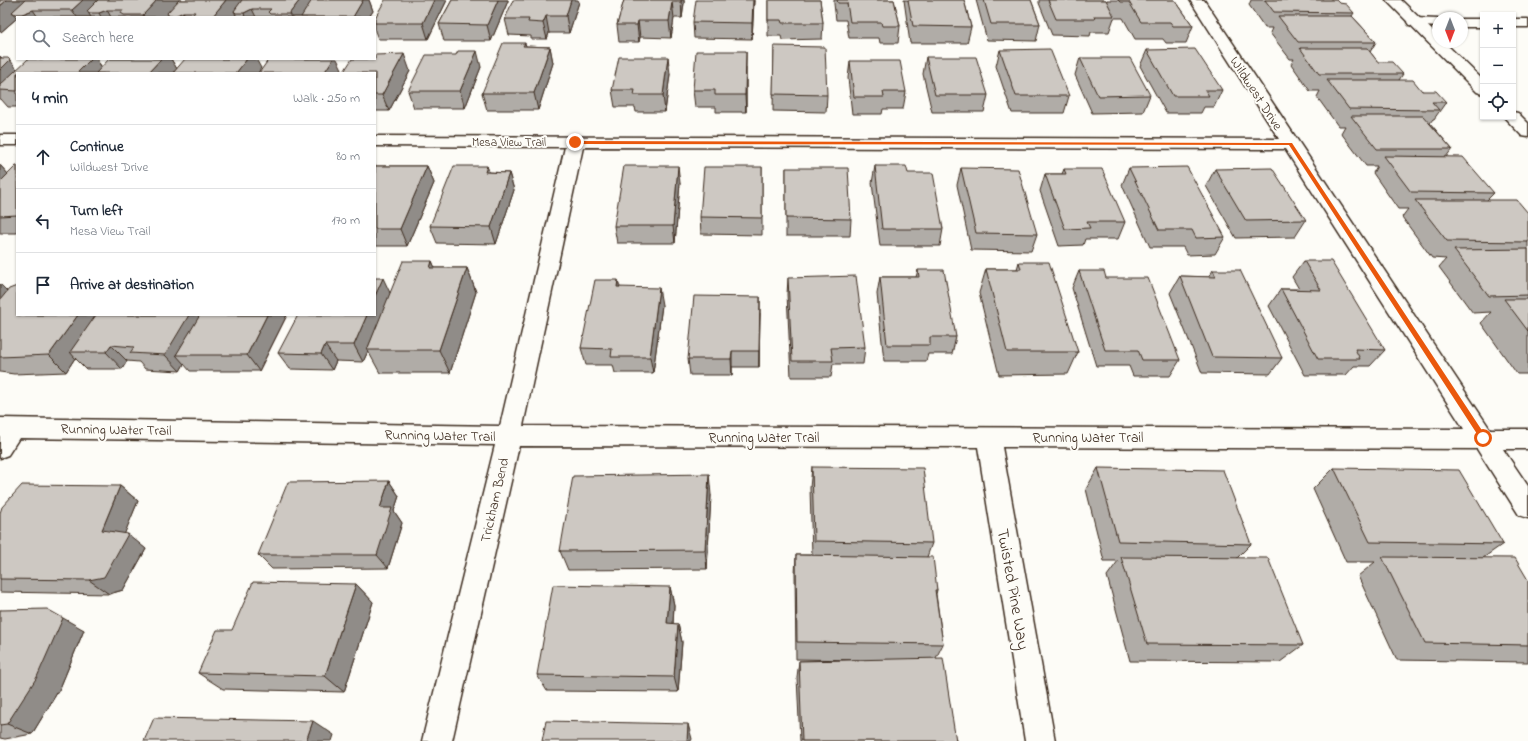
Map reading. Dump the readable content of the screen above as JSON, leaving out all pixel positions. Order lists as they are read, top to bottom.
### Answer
{
  "streets": {
    "street": [
      "Wildwest Drive",
      "Mesa View Trail",
      "Running Water Trail",
      "Trickham Bend",
      "Twisted Pine Way"
    ]
  },
  "crossings": [
    ["Wildwest Drive", "Mesa View Trail"],
    ["Wildwest Drive", "Running Water Trail"],
    ["Mesa View Trail", "Trickham Bend"],
    ["Running Water Trail", "Trickham Bend"],
    ["Running Water Trail", "Twisted Pine Way"]
  ],
  "north": "bottom",
  "page": {
    "map_buttons": ["+", "−"],
    "search": "Search here",
    "heading": ["4 min", "Walk · 250 m"],
    "list": [
      ["Continue", "Wildwest Drive", "80 m"],
      ["Turn left", "Mesa View Trail", "170 m"],
      "Arrive at destination"
    ]
  }
}
